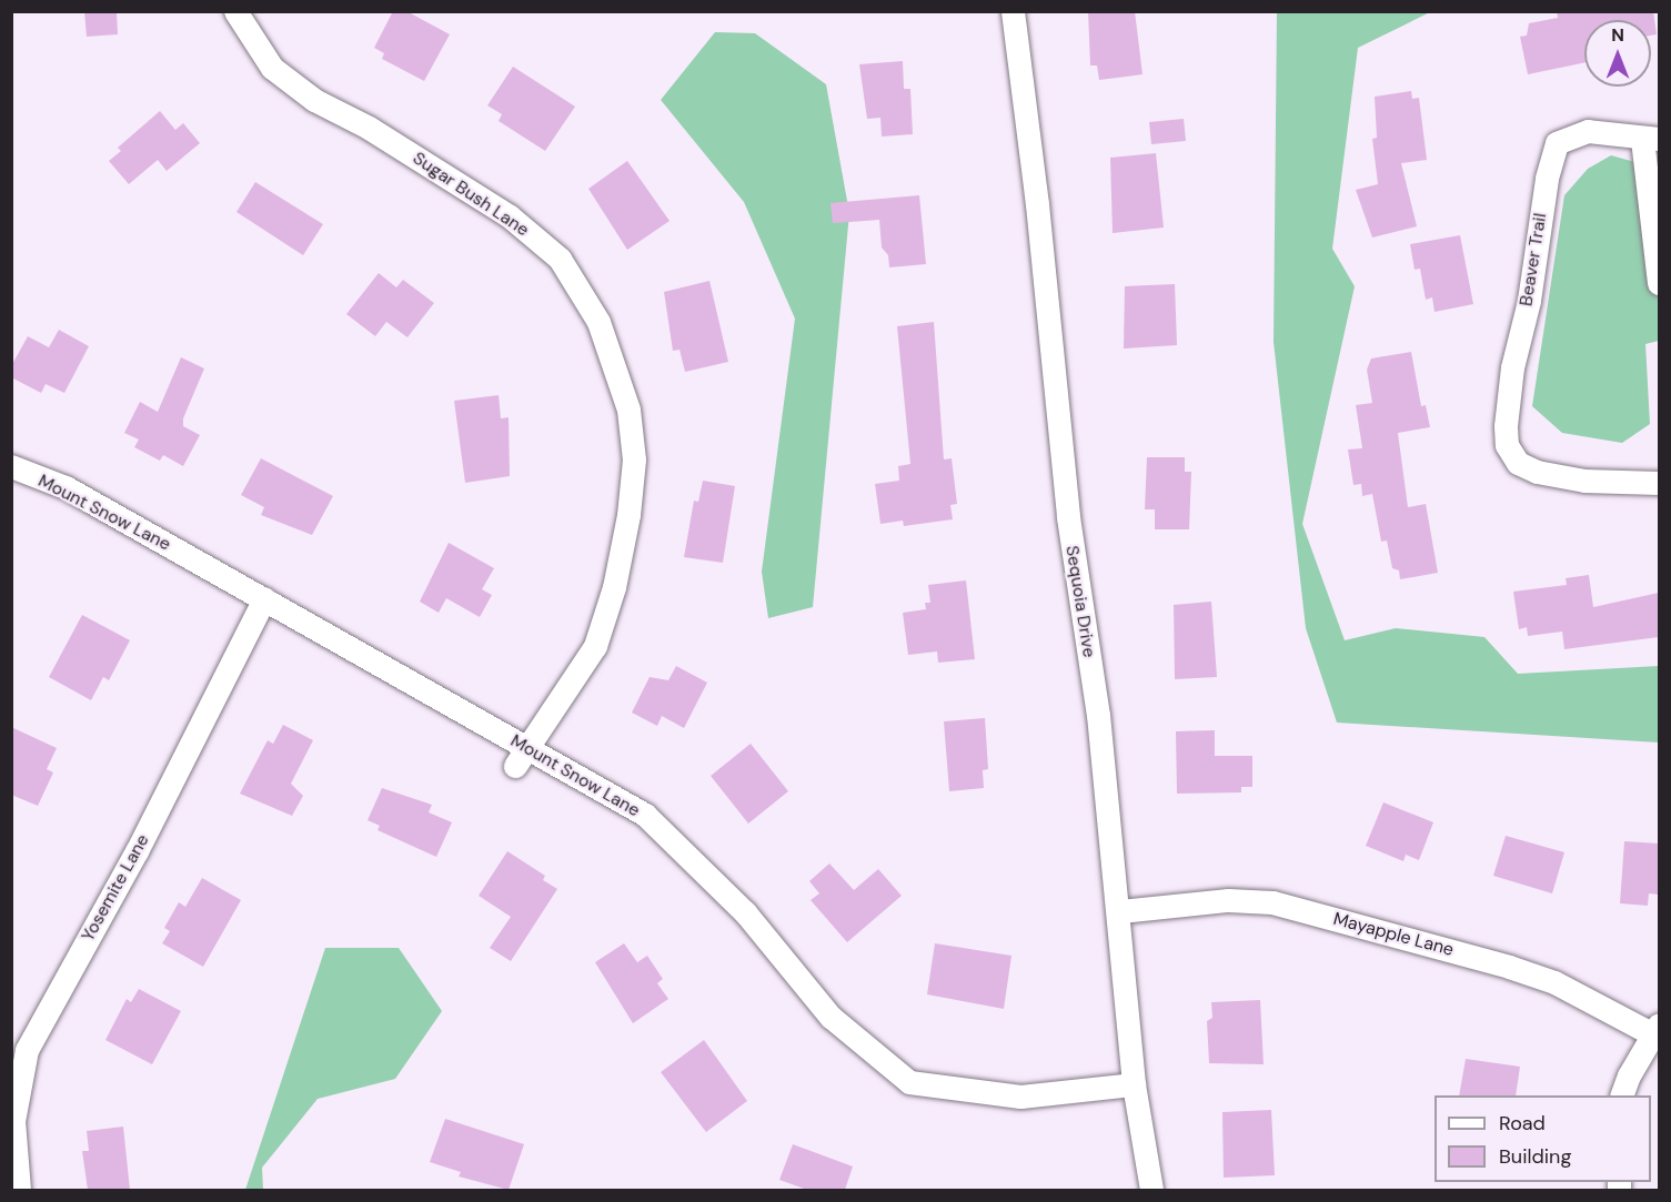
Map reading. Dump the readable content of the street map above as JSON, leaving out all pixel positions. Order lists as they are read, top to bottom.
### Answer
{
  "streets": {
    "street": [
      "Sugar Bush Lane",
      "Beaver Trail",
      "Mount Snow Lane",
      "Sequoia Drive",
      "Yosemite Lane",
      "Mayapple Lane"
    ]
  },
  "crossings": [
    ["Sugar Bush Lane", "Mount Snow Lane"],
    ["Mount Snow Lane", "Sequoia Drive"],
    ["Mount Snow Lane", "Yosemite Lane"],
    ["Sequoia Drive", "Mayapple Lane"]
  ],
  "legend": ["Road", "Building"],
  "north": "top"
}
